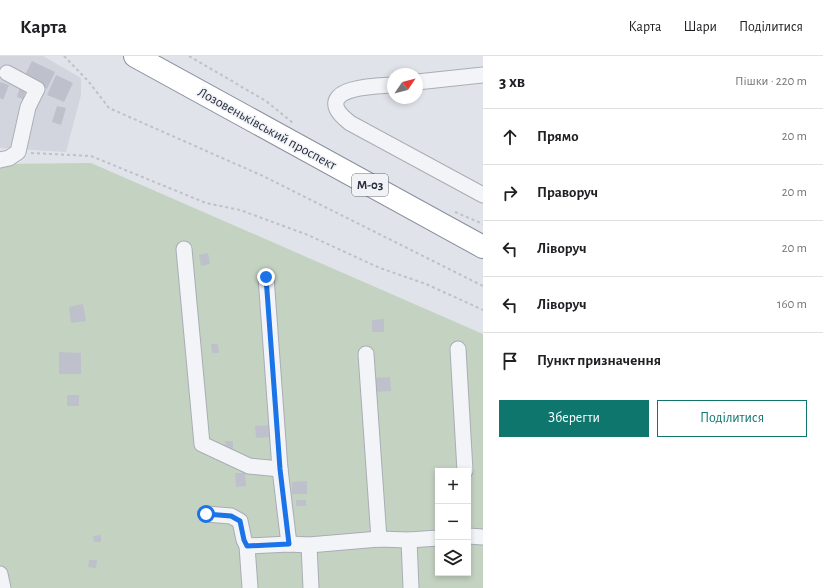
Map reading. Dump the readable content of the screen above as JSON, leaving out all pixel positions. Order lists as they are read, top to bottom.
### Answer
{
  "streets": {
    "highway": ["Лозовеньківський проспект", "М-03"]
  },
  "north": "top right",
  "page": {
    "header": "Карта",
    "nav": ["Карта", "Шари", "Поділитися"],
    "heading": ["3 хв", "Пішки · 220 m"],
    "list": [
      ["Прямо", "20 m"],
      ["Праворуч", "20 m"],
      ["Ліворуч", "20 m"],
      ["Ліворуч", "160 m"],
      "Пункт призначення"
    ],
    "buttons": ["Зберегти", "Поділитися"],
    "map_buttons": ["+", "−"]
  }
}
